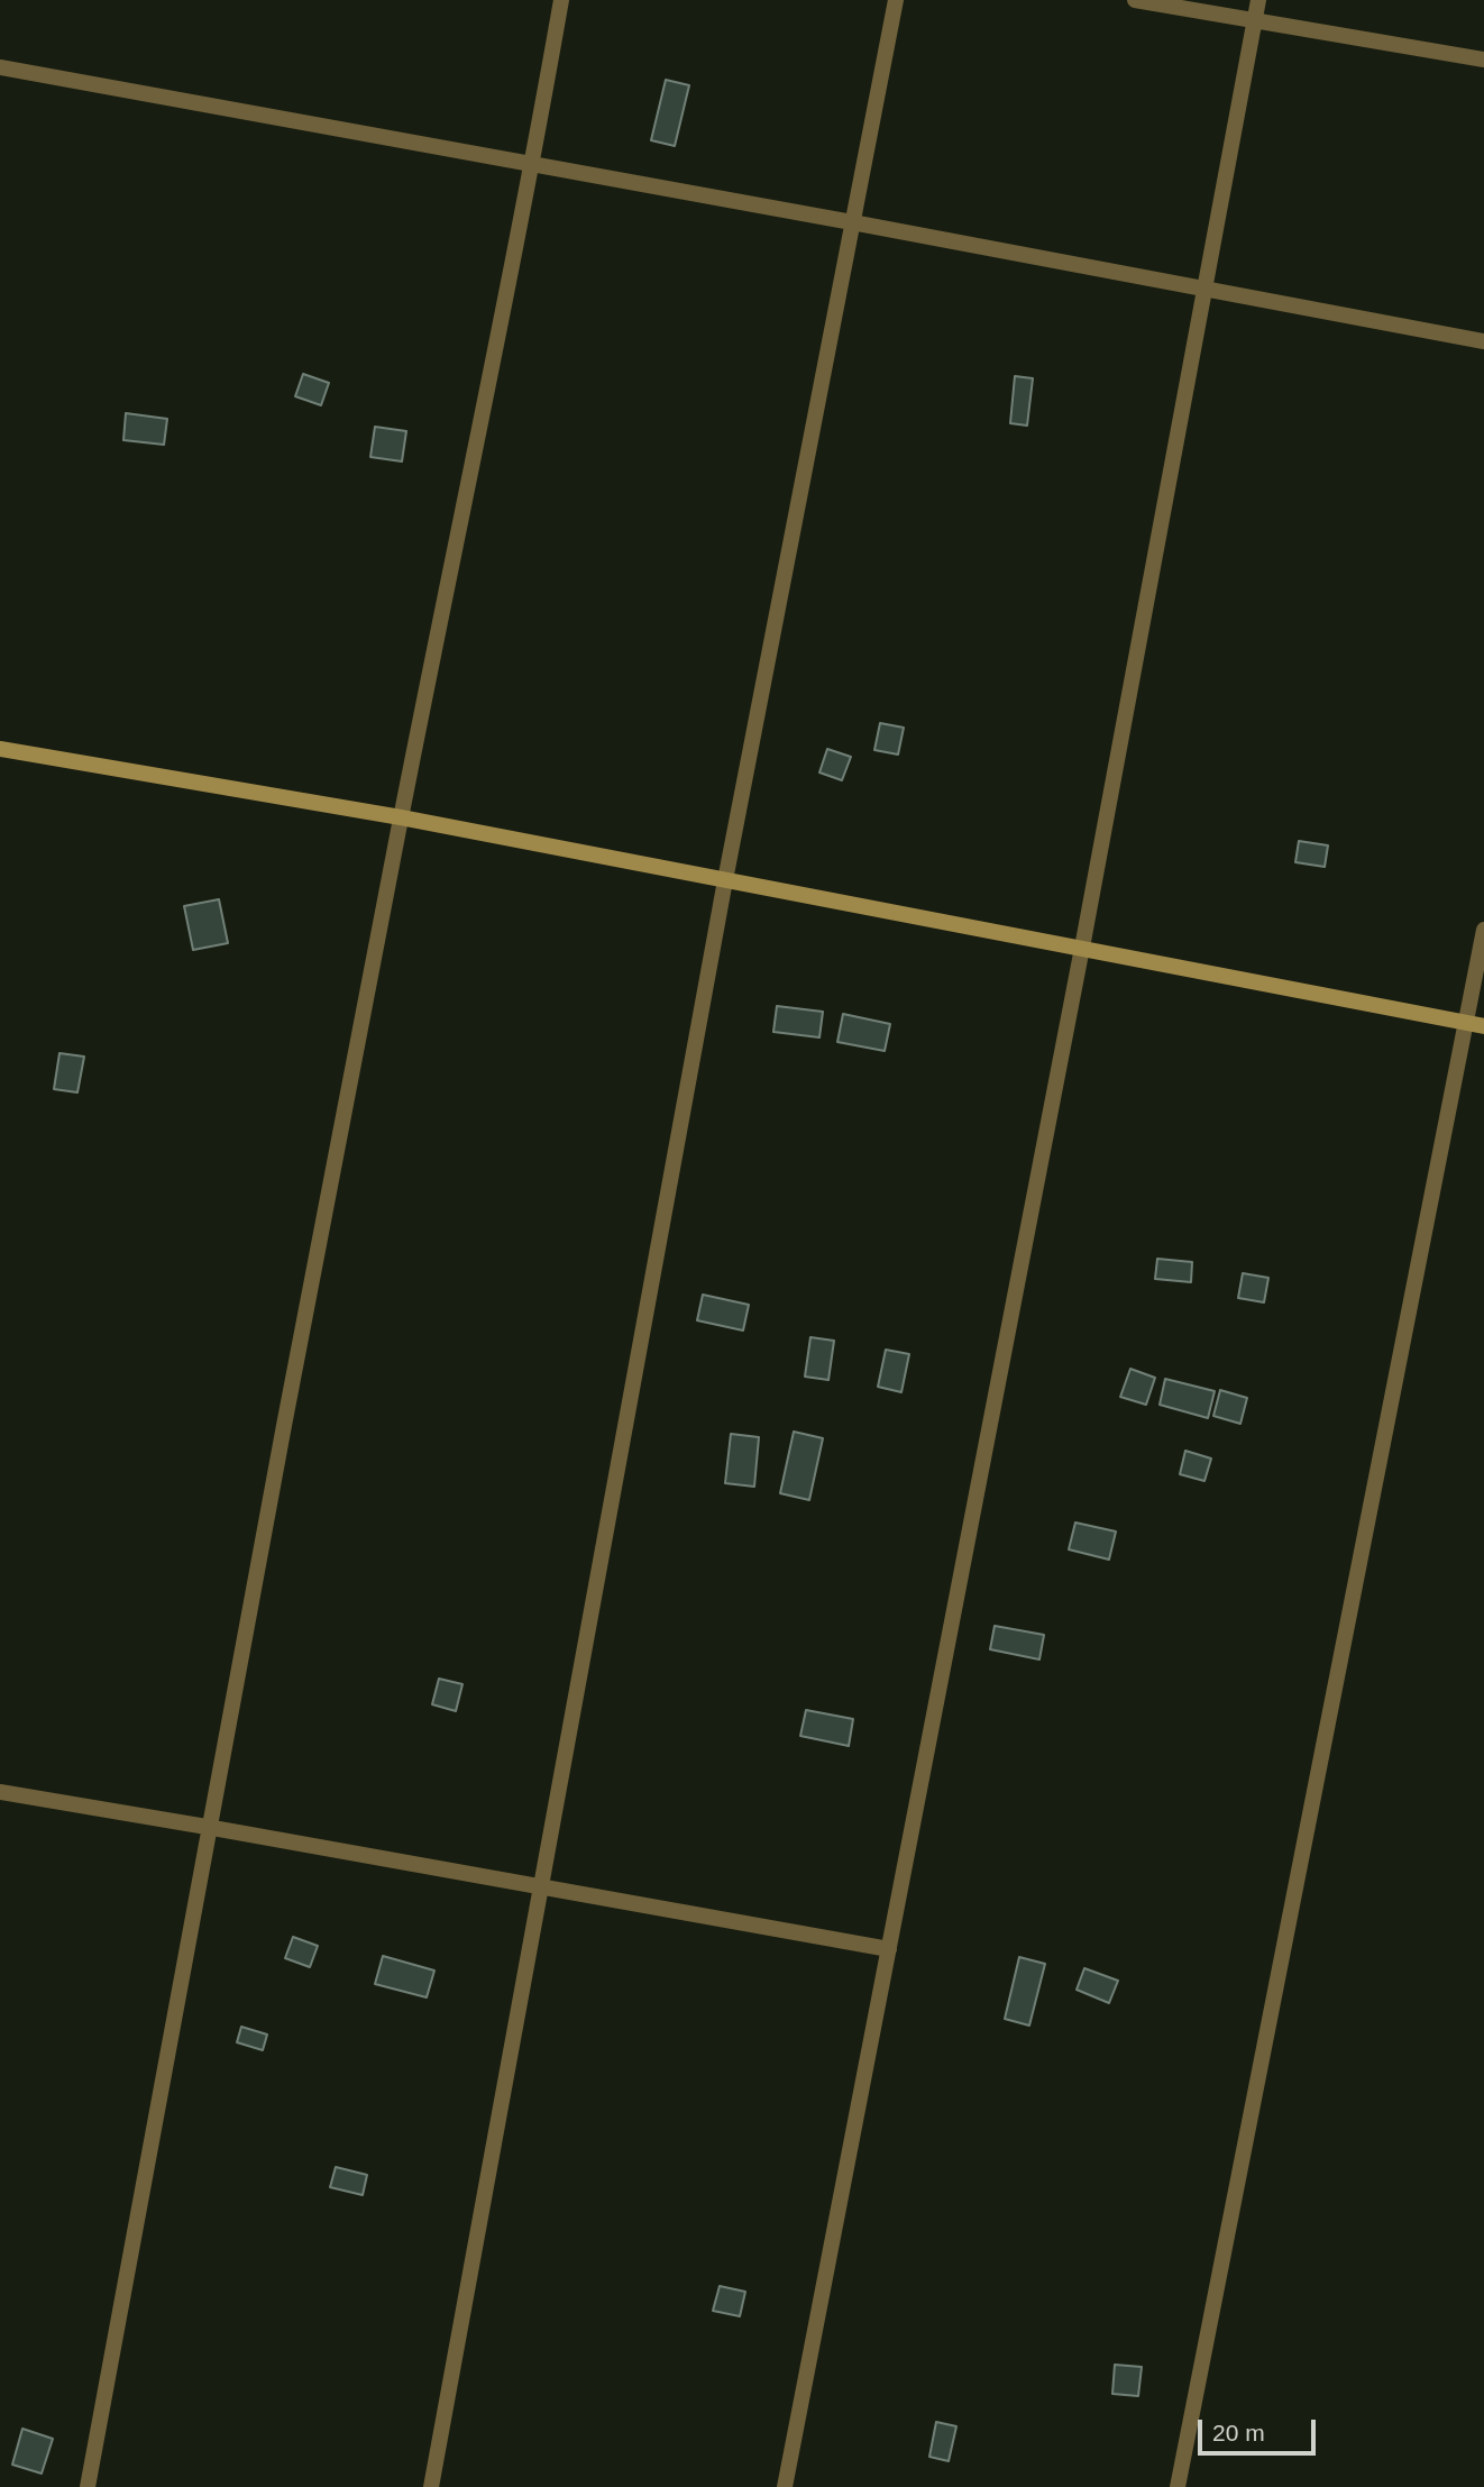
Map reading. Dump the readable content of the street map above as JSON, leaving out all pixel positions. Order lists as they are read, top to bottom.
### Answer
{
  "scale_bar": "20 m"
}
